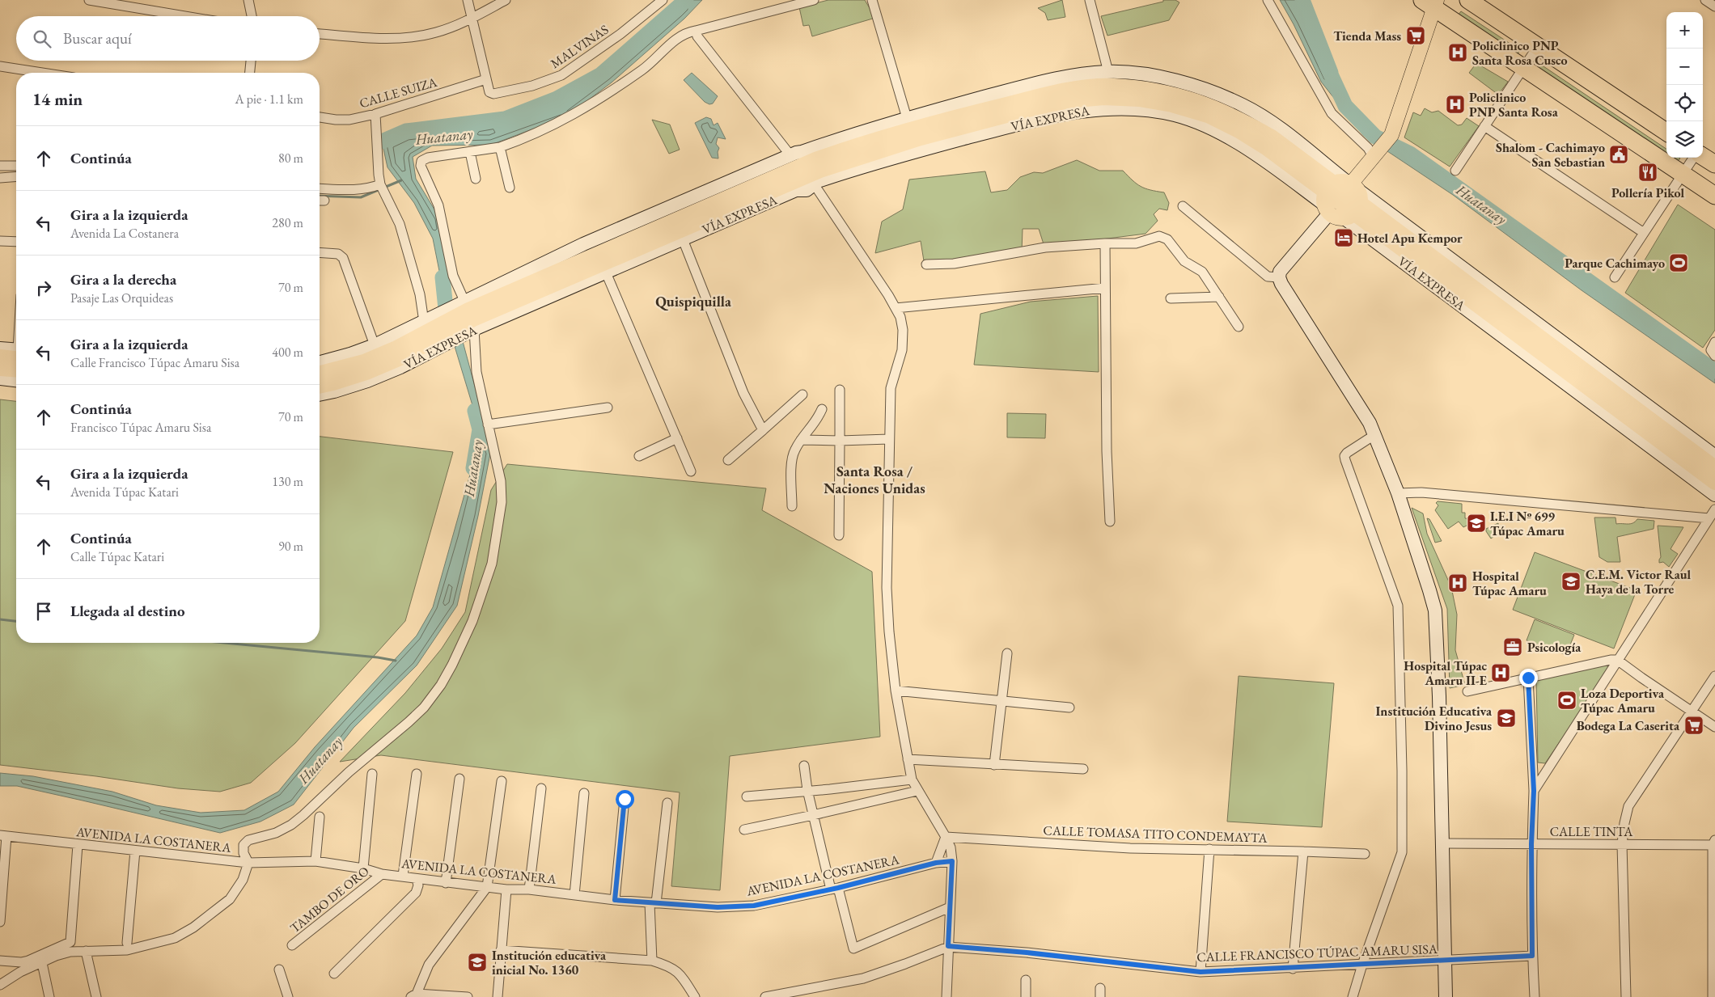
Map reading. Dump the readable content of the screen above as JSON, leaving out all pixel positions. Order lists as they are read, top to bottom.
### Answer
{
  "streets": {
    "main road": ["VÍA EXPRESA"],
    "street": [
      "MALVINAS",
      "CALLE SUIZA",
      "CALLE TINTA",
      "CALLE TOMASA TITO CONDEMAYTA",
      "AVENIDA LA COSTANERA",
      "TAMBO DE ORO",
      "CALLE FRANCISCO TÚPAC AMARU SISA"
    ]
  },
  "crossings": [
    ["MALVINAS", "CALLE SUIZA"],
    ["AVENIDA LA COSTANERA", "TAMBO DE ORO"]
  ],
  "districts": ["Quispiquilla", "Santa Rosa / Naciones Unidas"],
  "water": ["Huatanay"],
  "places": {
    "supermarket": ["Tienda Mass", "Bodega La Caserita"],
    "hospital": [
      "Policlinico PNP Santa Rosa Cusco",
      "Policlinico PNP Santa Rosa",
      "Hospital Túpac Amaru",
      "Hospital Túpac Amaru II-E"
    ],
    "public building": ["Shalom - Cachimayo San Sebastian"],
    "restaurant": ["Pollería Pikol"],
    "hotel": ["Hotel Apu Kempor"],
    "sports": ["Parque Cachimayo", "Loza Deportiva Túpac Amaru"],
    "school or university": [
      "I.E.I Nº 699 Túpac Amaru",
      "C.E.M. Victor Raul Haya de la Torre",
      "Institución Educativa Divino Jesus",
      "Institución educativa inicial No. 1360"
    ],
    "office": ["Psicología"]
  },
  "page": {
    "map_buttons": ["+", "−"],
    "search": "Buscar aquí",
    "heading": ["14 min", "A pie · 1.1 km"],
    "list": [
      ["Continúa", "80 m"],
      ["Gira a la izquierda", "Avenida La Costanera", "280 m"],
      ["Gira a la derecha", "Pasaje Las Orquideas", "70 m"],
      ["Gira a la izquierda", "Calle Francisco Túpac Amaru Sisa", "400 m"],
      ["Continúa", "Francisco Túpac Amaru Sisa", "70 m"],
      ["Gira a la izquierda", "Avenida Túpac Katari", "130 m"],
      ["Continúa", "Calle Túpac Katari", "90 m"],
      "Llegada al destino"
    ]
  }
}
